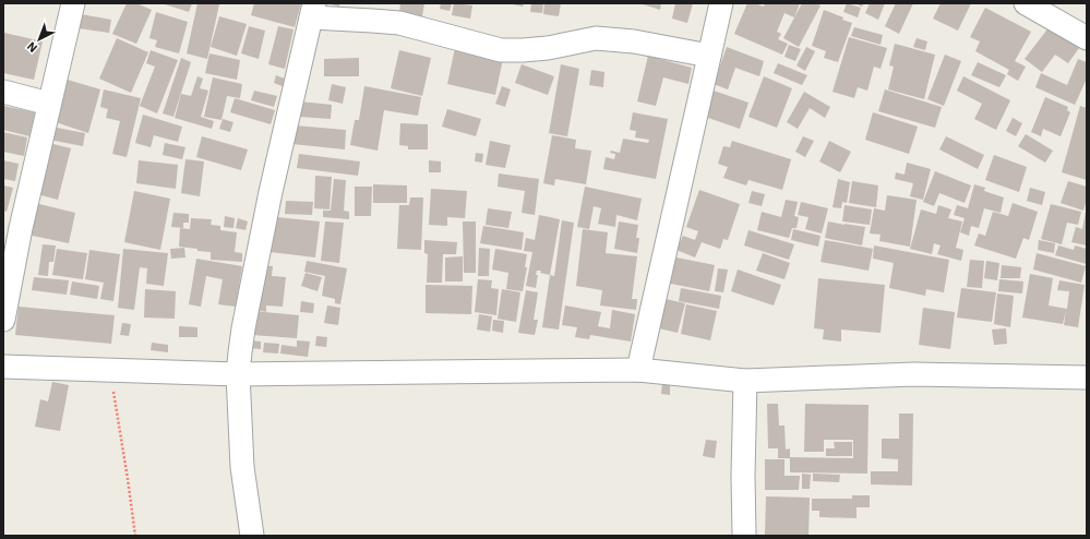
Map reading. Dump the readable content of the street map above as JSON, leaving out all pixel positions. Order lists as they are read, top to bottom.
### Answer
{
  "north": "bottom left"
}
